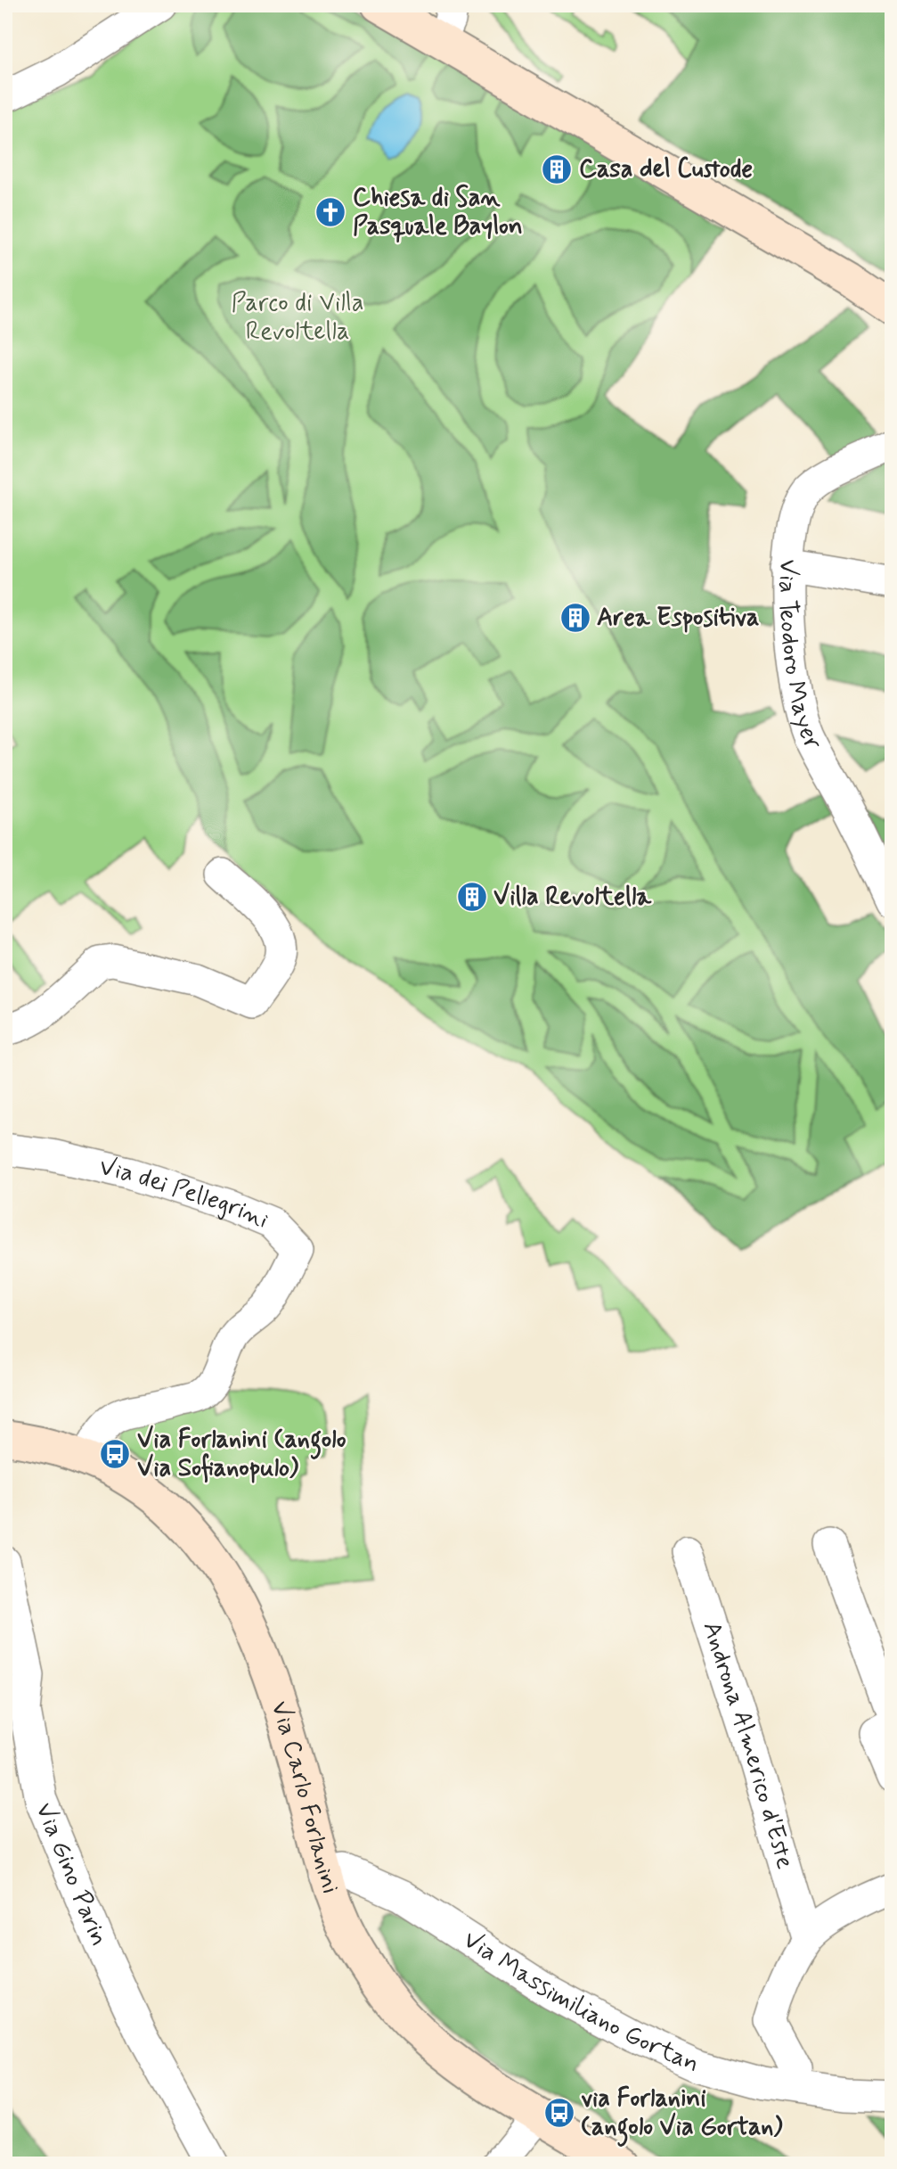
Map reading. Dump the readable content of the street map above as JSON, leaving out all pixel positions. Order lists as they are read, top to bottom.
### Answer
{
  "streets": {
    "main road": ["Via Carlo Forlanini"],
    "street": [
      "Via Teodoro Mayer",
      "Via dei Pellegrini",
      "Androna Almerico d'Este",
      "Via Gino Parin",
      "Via Massimiliano Gortan"
    ]
  },
  "crossings": [
    ["Via dei Pellegrini", "Via Carlo Forlanini"],
    ["Via Carlo Forlanini", "Via Massimiliano Gortan"]
  ],
  "parks": ["Parco di Villa Revoltella"],
  "places": {
    "building": ["Casa del Custode", "Area Espositiva", "Villa Revoltella"],
    "church": ["Chiesa di San Pasquale Baylon"],
    "bus stop": ["Via Forlanini (angolo Via Sofianopulo)", "via Forlanini (angolo Via Gortan)"]
  }
}
